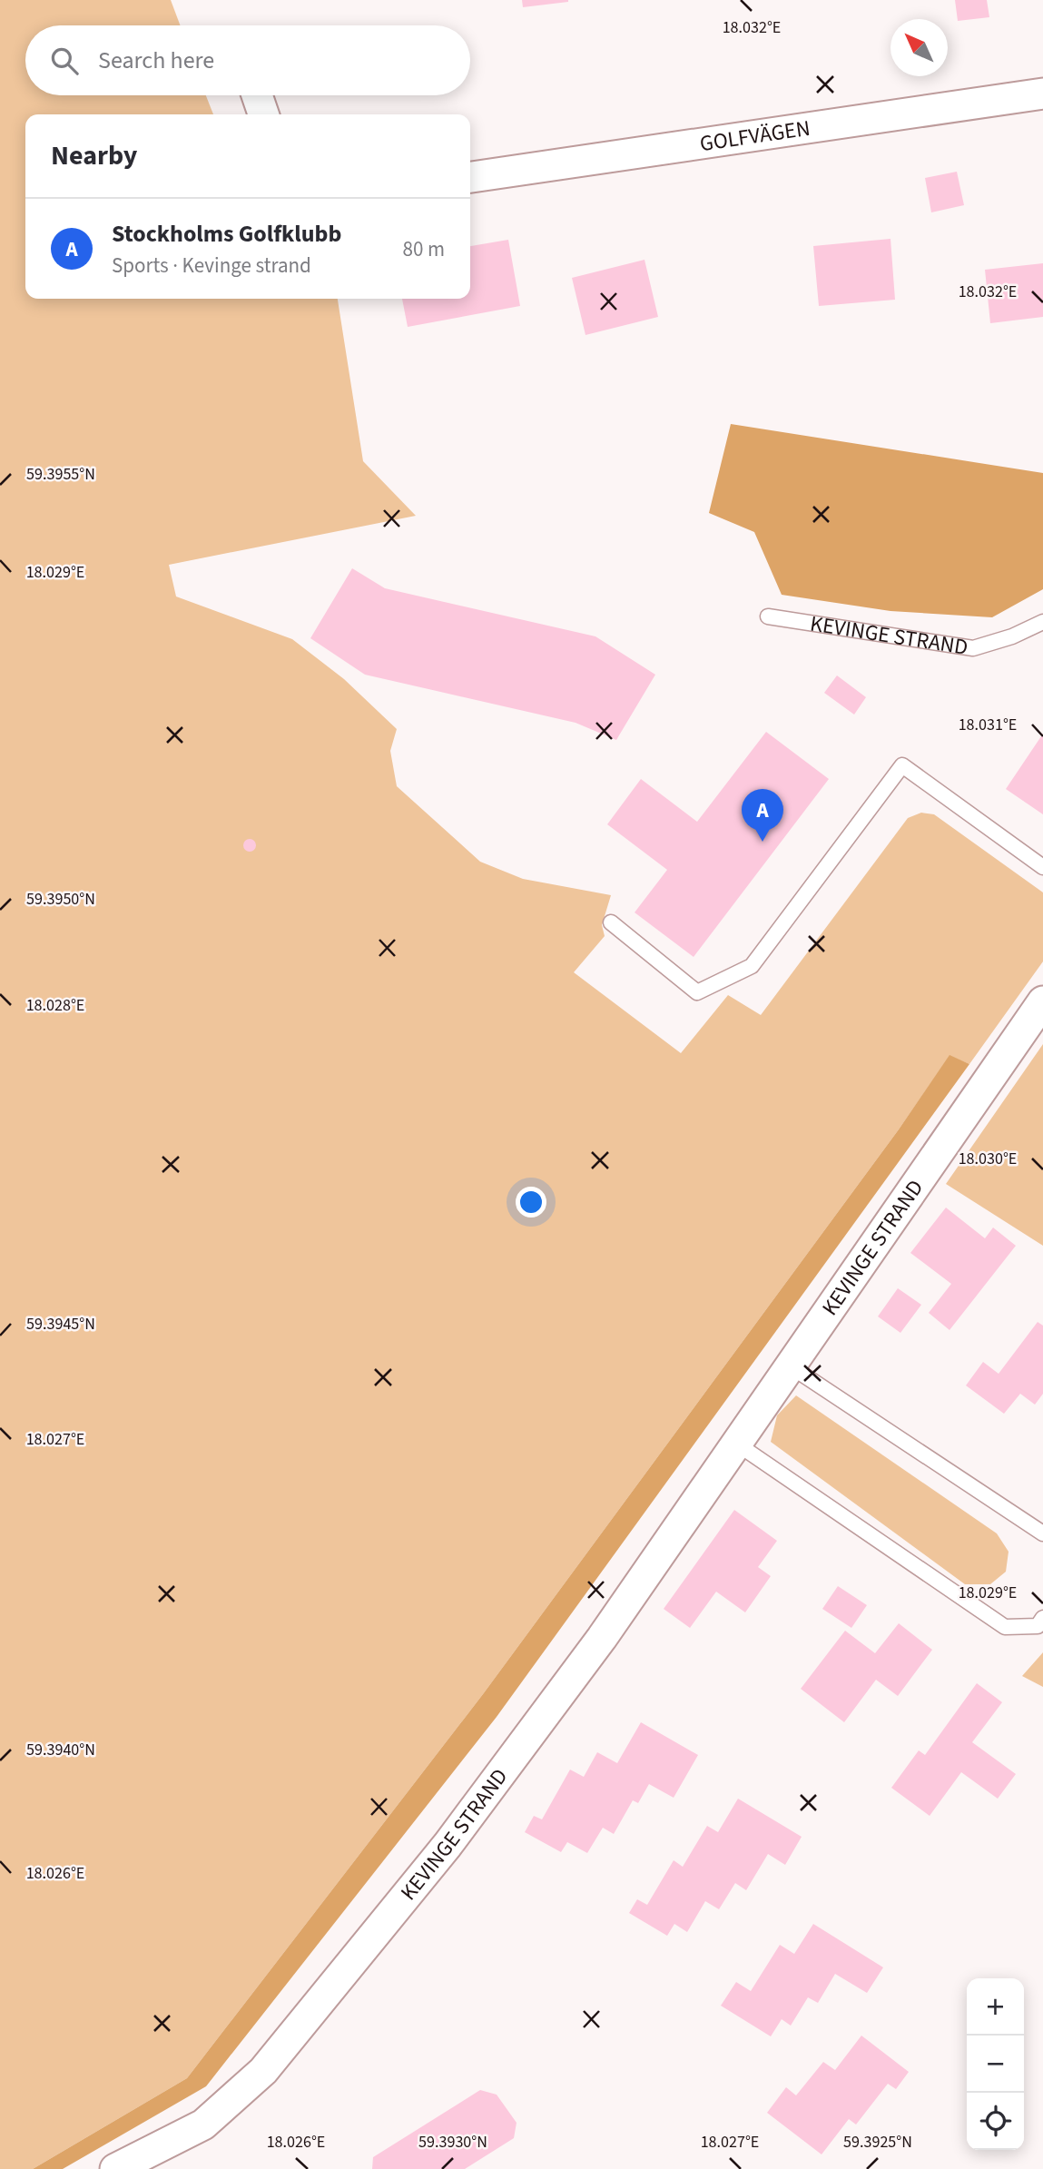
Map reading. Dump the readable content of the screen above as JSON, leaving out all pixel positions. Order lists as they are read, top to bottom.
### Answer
{
  "streets": {
    "street": ["GOLFVÄGEN", "KEVINGE STRAND"]
  },
  "north": "top left",
  "page": {
    "search": "Search here",
    "heading": "Nearby",
    "list": [
      {
        "mark": "A",
        "name": "Stockholms Golfklubb",
        "note": "Sports · Kevinge strand",
        "value": "80 m"
      }
    ],
    "pins": "A",
    "map_buttons": ["+", "−"]
  },
  "coordinates": [
    "18.032°E",
    "59.3955°N",
    "18.029°E",
    "18.031°E",
    "59.3950°N",
    "18.028°E",
    "18.030°E",
    "59.3945°N",
    "18.027°E",
    "59.3940°N",
    "18.026°E",
    "59.3930°N",
    "59.3925°N"
  ]
}
